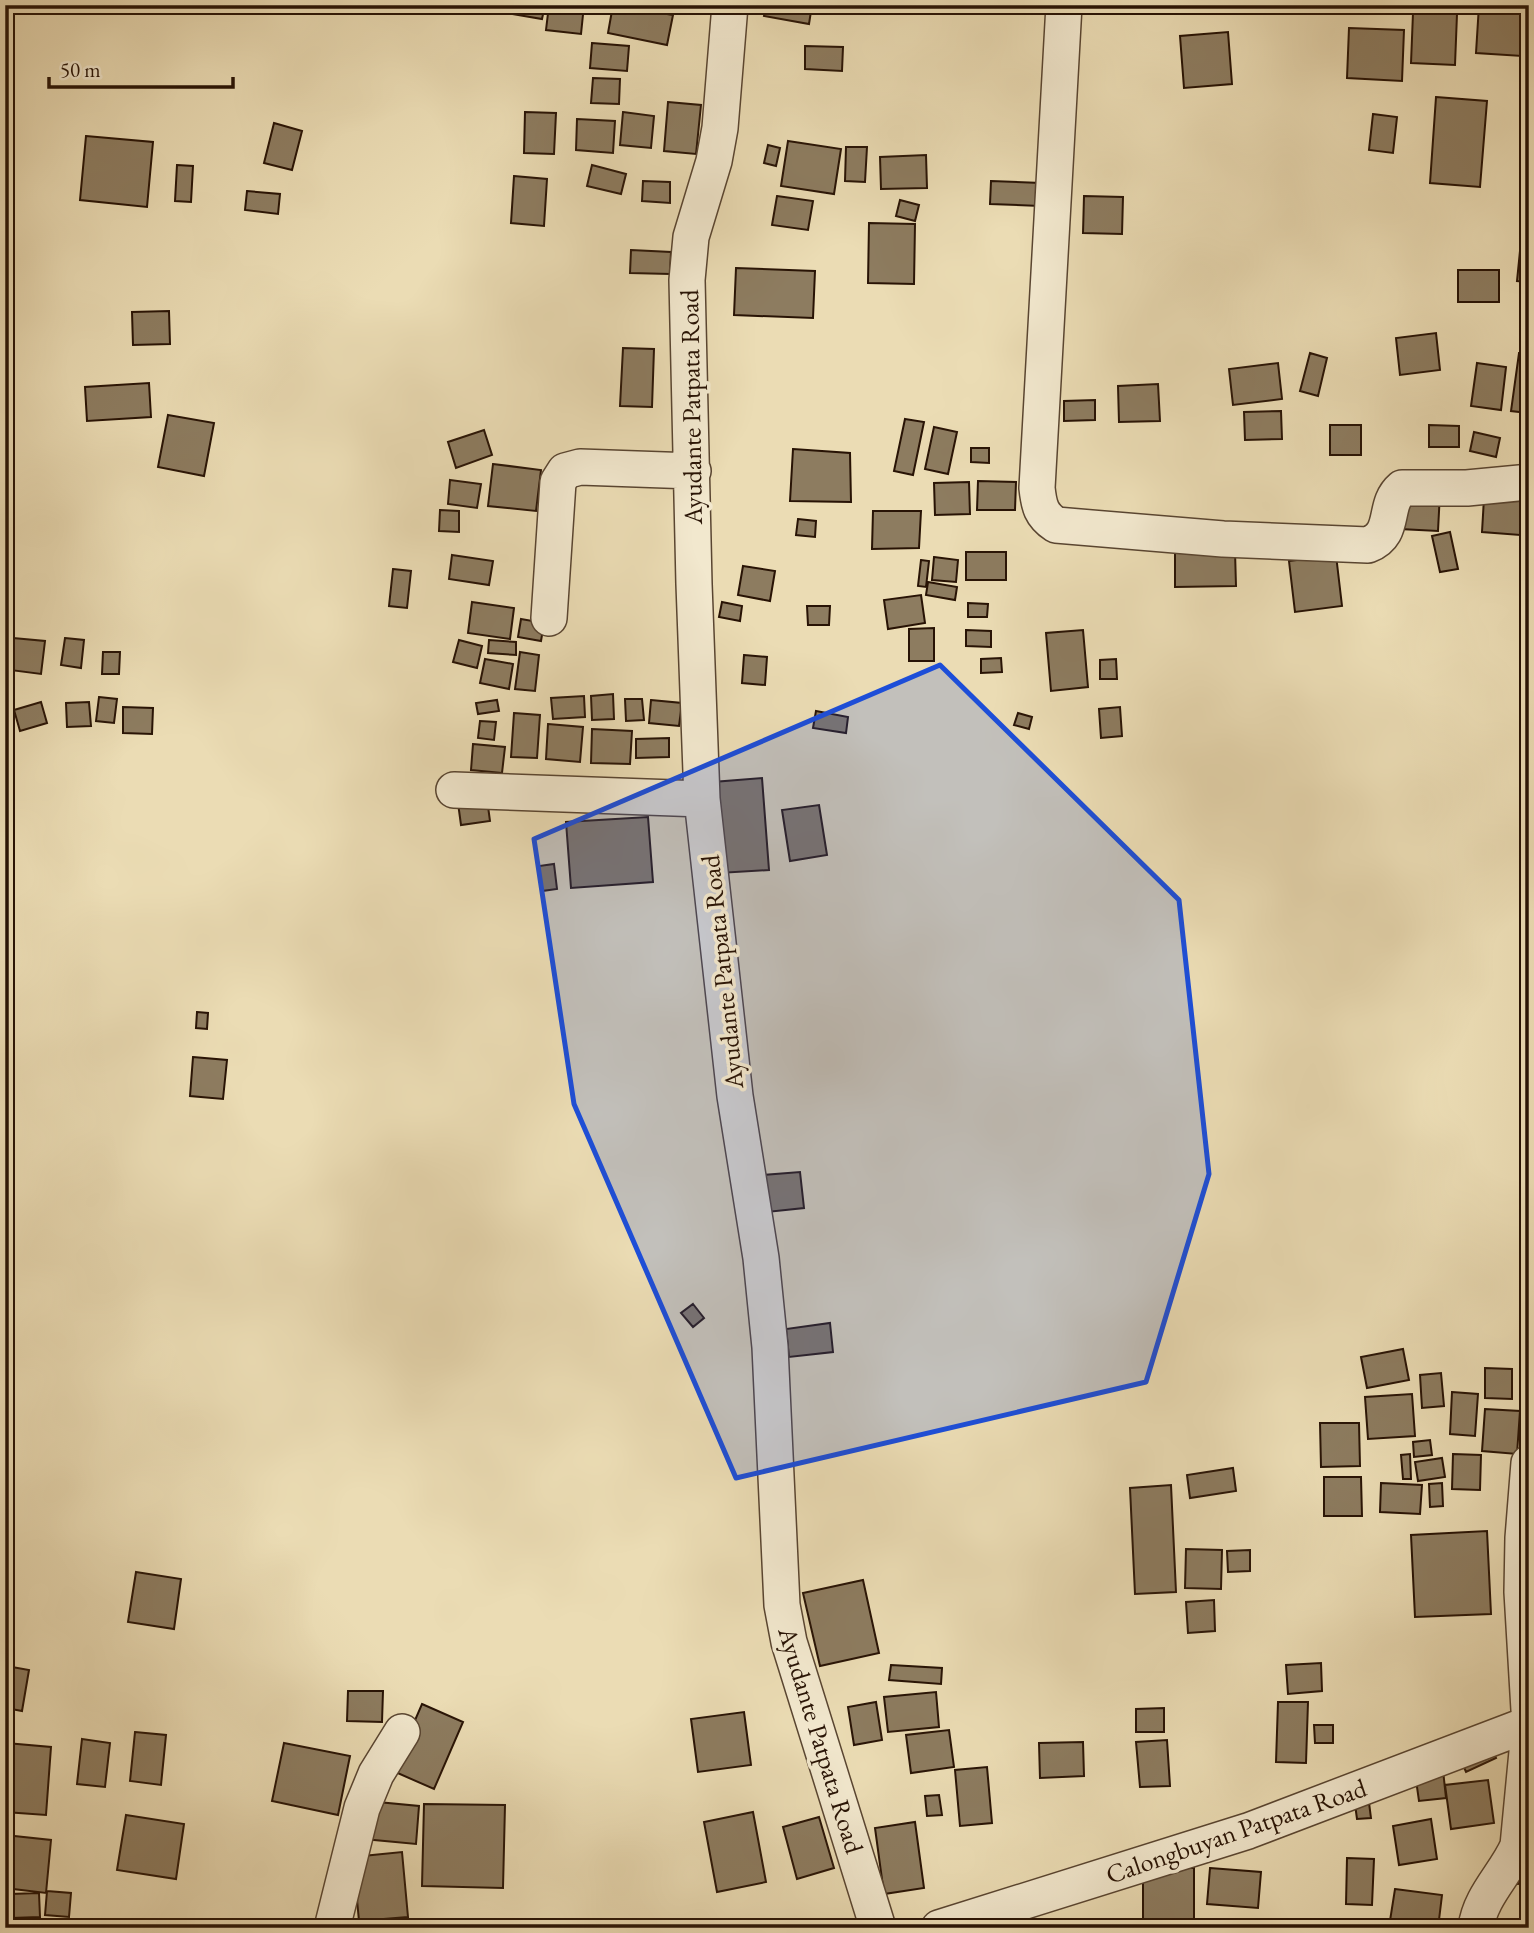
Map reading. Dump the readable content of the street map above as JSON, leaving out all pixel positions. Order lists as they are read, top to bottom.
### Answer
{
  "streets": {
    "street": ["Ayudante Patpata Road", "Calongbuyan Patpata Road"]
  },
  "scale_bar": "50 m"
}
